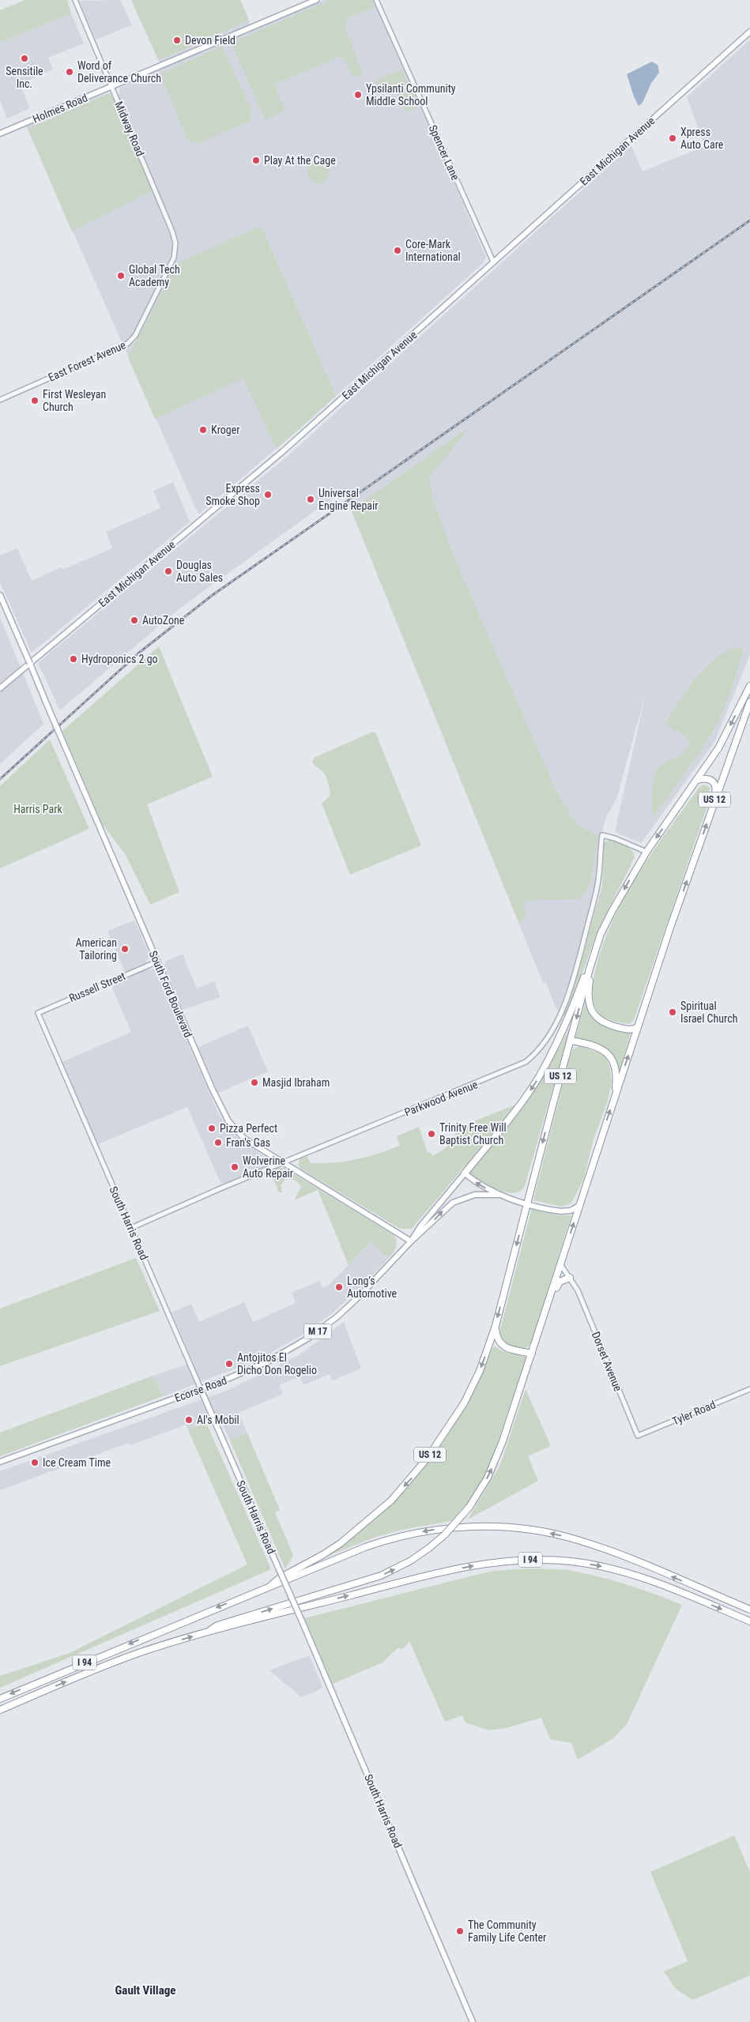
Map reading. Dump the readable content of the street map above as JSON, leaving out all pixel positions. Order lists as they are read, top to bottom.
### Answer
{
  "streets": {
    "highway": ["US 12", "I 94"],
    "main road": [
      "Holmes Road",
      "East Michigan Avenue",
      "South Ford Boulevard",
      "South Harris Road",
      "M 17",
      "Ecorse Road"
    ],
    "street": [
      "Midway Road",
      "Spencer Lane",
      "East Forest Avenue",
      "Russell Street",
      "Parkwood Avenue",
      "Dorset Avenue",
      "Tyler Road"
    ]
  },
  "crossings": [
    ["Holmes Road", "Midway Road"],
    ["Midway Road", "East Forest Avenue"],
    ["East Michigan Avenue", "Spencer Lane"],
    ["US 12", "Parkwood Avenue"],
    ["US 12", "Ecorse Road"],
    ["US 12", "I 94"],
    ["Russell Street", "South Ford Boulevard"],
    ["Russell Street", "South Harris Road"],
    ["South Ford Boulevard", "Parkwood Avenue"],
    ["South Ford Boulevard", "Ecorse Road"],
    ["Parkwood Avenue", "South Harris Road"],
    ["South Harris Road", "Ecorse Road"],
    ["Dorset Avenue", "Tyler Road"]
  ],
  "districts": ["Gault Village"],
  "parks": ["Harris Park"],
  "places": [
    "Devon Field",
    "Sensitile Inc.",
    "Word of Deliverance Church",
    "Ypsilanti Community Middle School",
    "Xpress Auto Care",
    "Play At the Cage",
    "Core-Mark International",
    "Global Tech Academy",
    "First Wesleyan Church",
    "Kroger",
    "Express Smoke Shop",
    "Universal Engine Repair",
    "Douglas Auto Sales",
    "AutoZone",
    "Hydroponics 2 go",
    "American Tailoring",
    "Spiritual Israel Church",
    "Masjid Ibraham",
    "Pizza Perfect",
    "Trinity Free Will Baptist Church",
    "Fran's Gas",
    "Wolverine Auto Repair",
    "Long’s Automotive",
    "Antojitos El Dicho Don Rogelio",
    "Al's Mobil",
    "Ice Cream Time",
    "The Community Family Life Center"
  ]
}
